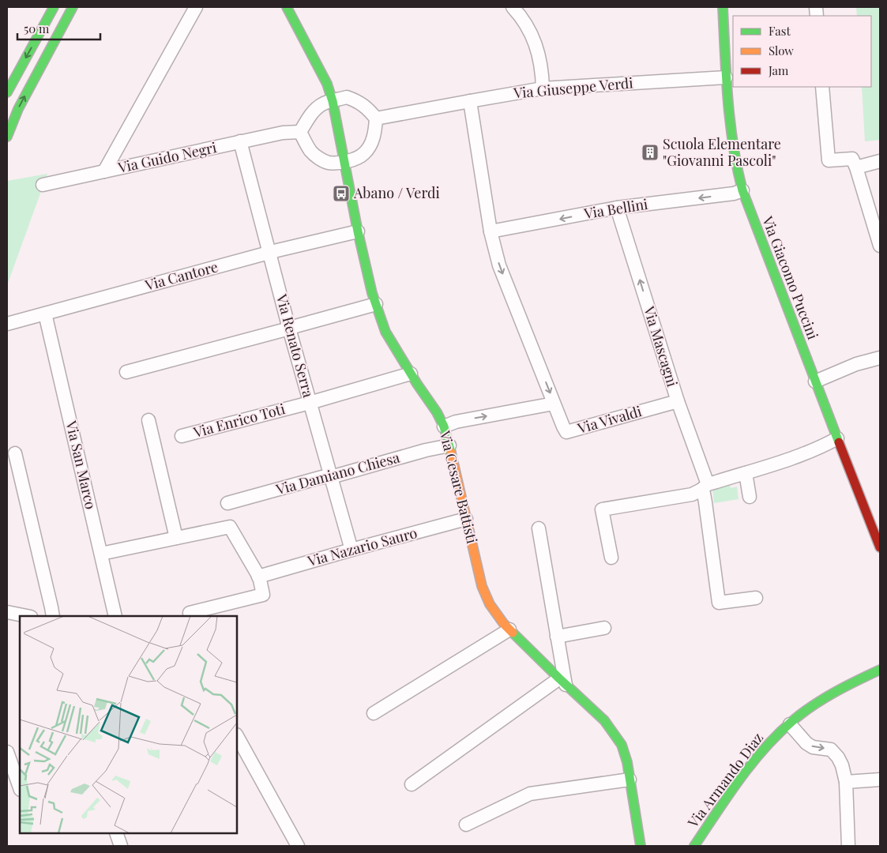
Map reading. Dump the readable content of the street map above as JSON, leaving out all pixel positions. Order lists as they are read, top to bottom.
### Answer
{
  "streets": {
    "street": [
      "Via Giuseppe Verdi",
      "Via Guido Negri",
      "Via Bellini",
      "Via Cantore",
      "Via Giacomo Puccini",
      "Via Renato Serra",
      "Via Mascagni",
      "Via Vivaldi",
      "Via Enrico Toti",
      "Via San Marco",
      "Via Damiano Chiesa",
      "Via Cesare Battisti",
      "Via Nazario Sauro",
      "Via Armando Diaz"
    ]
  },
  "crossings": [
    ["Via Giuseppe Verdi", "Via Giacomo Puccini"],
    ["Via Guido Negri", "Via Renato Serra"],
    ["Via Bellini", "Via Giacomo Puccini"],
    ["Via Bellini", "Via Mascagni"],
    ["Via Cantore", "Via Renato Serra"],
    ["Via Cantore", "Via San Marco"],
    ["Via Cantore", "Via Cesare Battisti"],
    ["Via Renato Serra", "Via Enrico Toti"],
    ["Via Renato Serra", "Via Damiano Chiesa"],
    ["Via Renato Serra", "Via Nazario Sauro"],
    ["Via Mascagni", "Via Vivaldi"],
    ["Via Enrico Toti", "Via Cesare Battisti"],
    ["Via Damiano Chiesa", "Via Cesare Battisti"],
    ["Via Cesare Battisti", "Via Nazario Sauro"]
  ],
  "one_way": ["Via Bellini", "Via Mascagni"],
  "places": {
    "building": ["Scuola Elementare \"Giovanni Pascoli\""],
    "bus stop": ["Abano / Verdi"]
  },
  "legend": ["Fast", "Slow", "Jam"],
  "scale_bar": "50 m"
}
